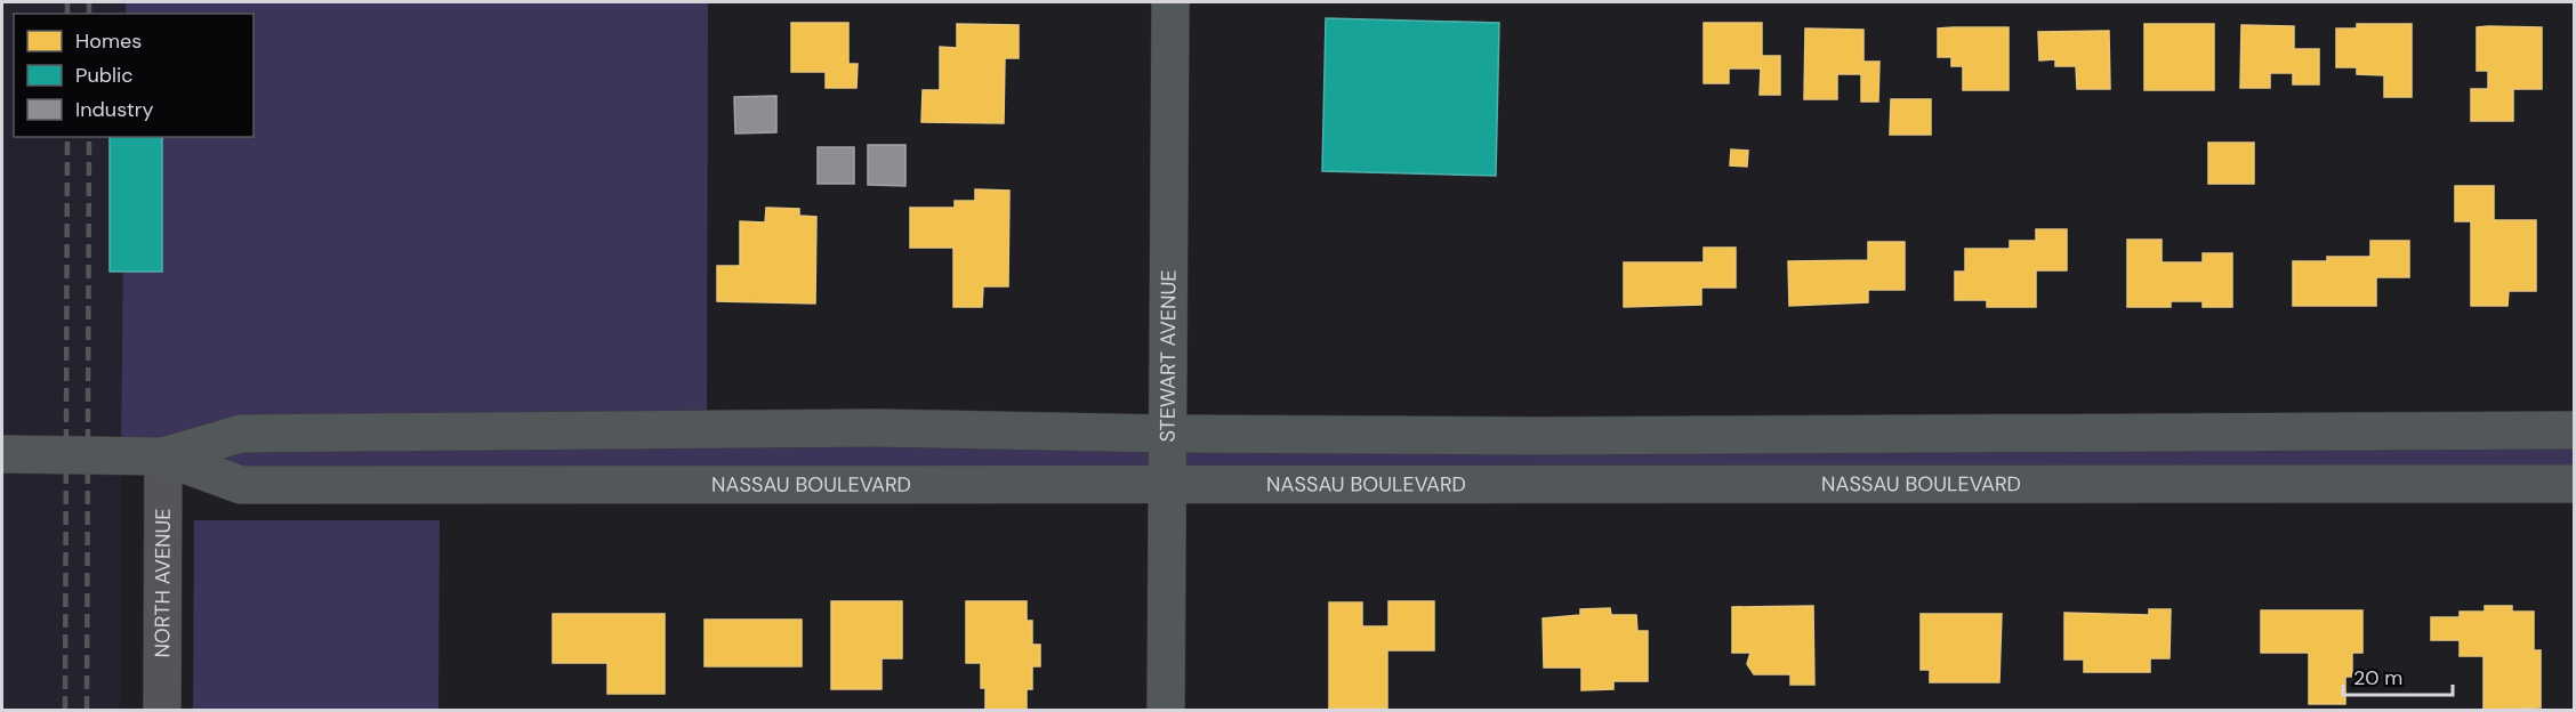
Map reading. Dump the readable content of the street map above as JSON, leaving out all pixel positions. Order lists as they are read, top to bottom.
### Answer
{
  "streets": {
    "main road": ["STEWART AVENUE", "NASSAU BOULEVARD"],
    "street": ["NORTH AVENUE"]
  },
  "crossings": [
    ["STEWART AVENUE", "NASSAU BOULEVARD"],
    ["NASSAU BOULEVARD", "NORTH AVENUE"]
  ],
  "legend": ["Homes", "Public", "Industry"],
  "scale_bar": "20 m"
}
